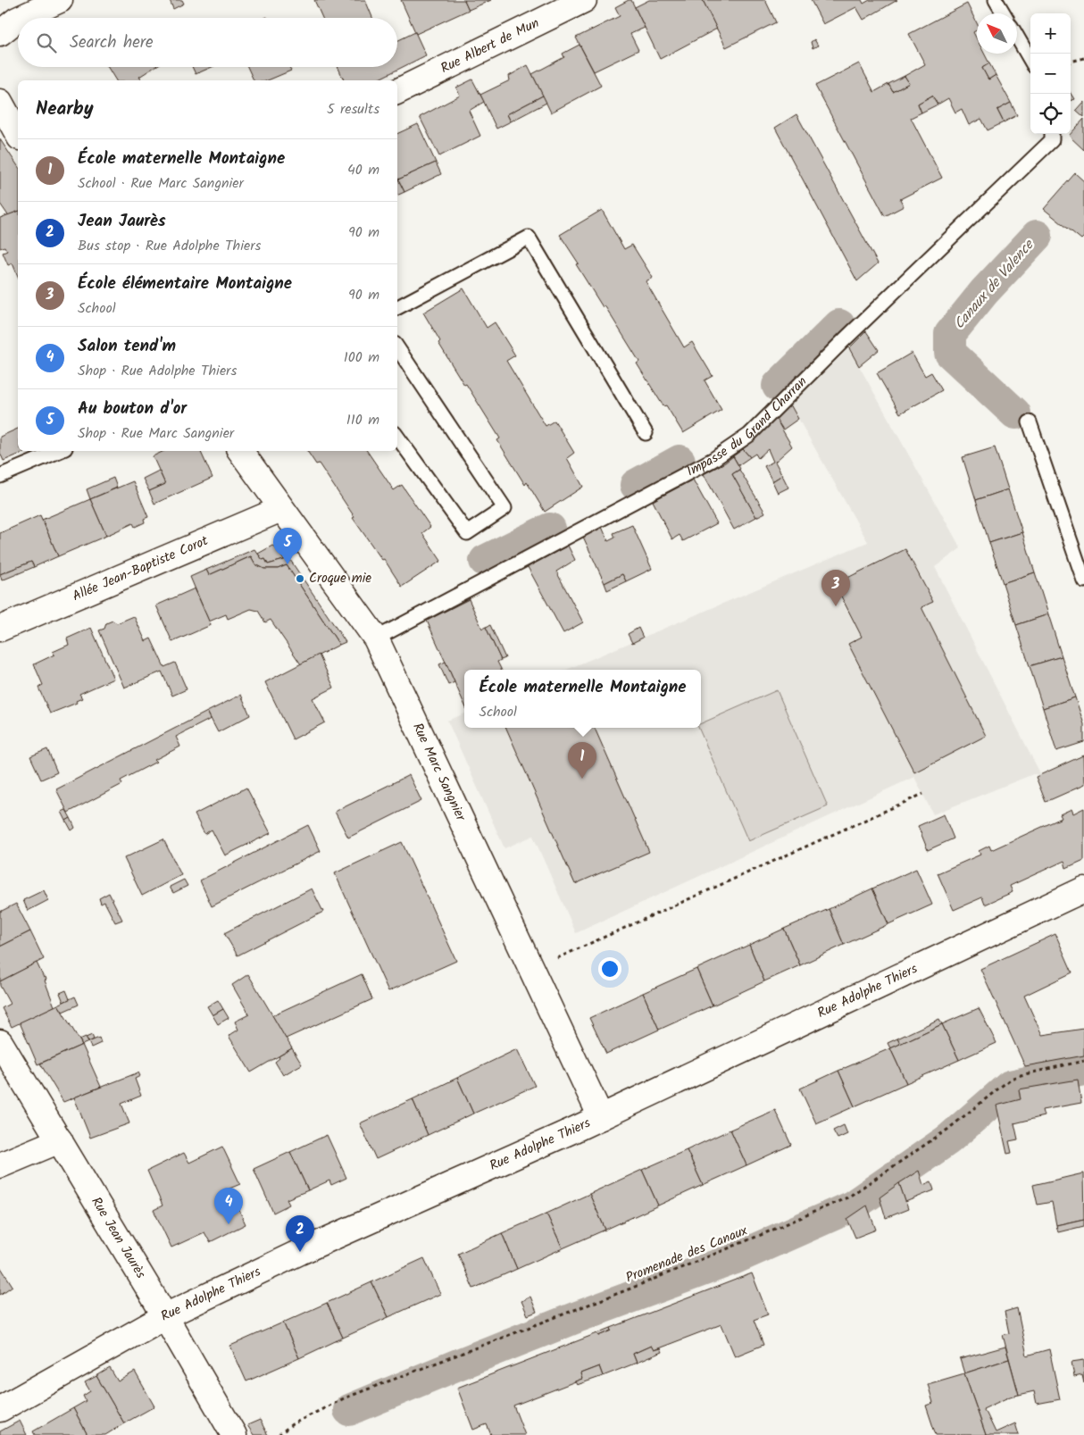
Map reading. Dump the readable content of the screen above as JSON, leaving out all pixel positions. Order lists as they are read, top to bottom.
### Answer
{
  "streets": {
    "street": [
      "Rue Albert de Mun",
      "Allée Jean-Baptiste Corot",
      "Rue Marc Sangnier",
      "Rue Adolphe Thiers",
      "Rue Jean Jaurès"
    ],
    "lane": ["Impasse du Grand Charran"],
    "path": ["Promenade des Canaux"]
  },
  "crossings": [
    ["Impasse du Grand Charran", "Rue Marc Sangnier"],
    ["Allée Jean-Baptiste Corot", "Rue Marc Sangnier"],
    ["Rue Marc Sangnier", "Rue Adolphe Thiers"],
    ["Rue Adolphe Thiers", "Rue Jean Jaurès"]
  ],
  "water": ["Canaux de Valence"],
  "places": ["Croque mie"],
  "north": "top left",
  "page": {
    "map_buttons": ["+", "−"],
    "search": "Search here",
    "heading": ["Nearby", "5 results"],
    "list": [
      {
        "mark": "1",
        "name": "École maternelle Montaigne",
        "note": "School · Rue Marc Sangnier",
        "value": "40 m"
      },
      {
        "mark": "2",
        "name": "Jean Jaurès",
        "note": "Bus stop · Rue Adolphe Thiers",
        "value": "90 m"
      },
      {
        "mark": "3",
        "name": "École élémentaire Montaigne",
        "note": "School",
        "value": "90 m"
      },
      {
        "mark": "4",
        "name": "Salon tend'm",
        "note": "Shop · Rue Adolphe Thiers",
        "value": "100 m"
      },
      {
        "mark": "5",
        "name": "Au bouton d'or",
        "note": "Shop · Rue Marc Sangnier",
        "value": "110 m"
      }
    ],
    "pins": [
      "5",
      "3",
      "1",
      "4",
      "2"
    ],
    "popup": ["École maternelle Montaigne", "School"]
  }
}
